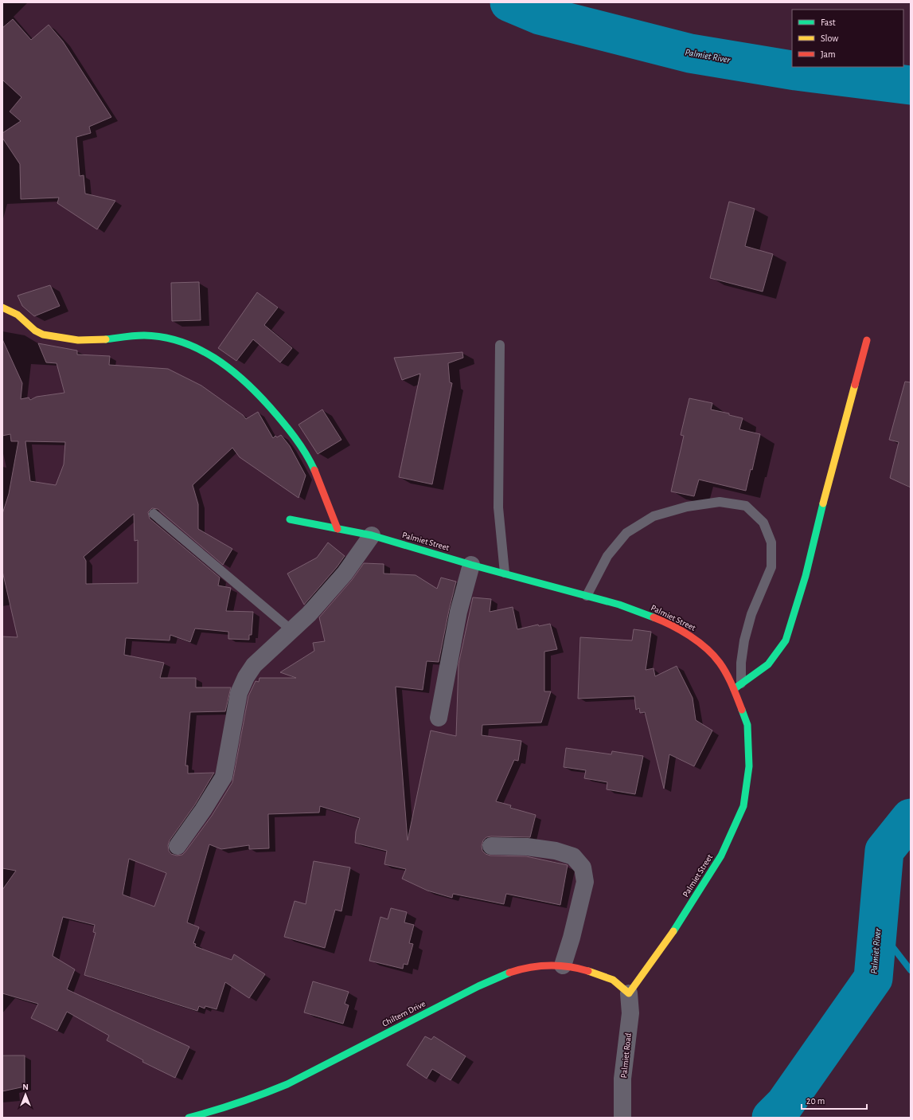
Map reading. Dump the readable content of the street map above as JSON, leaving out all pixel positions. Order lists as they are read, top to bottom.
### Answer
{
  "streets": {
    "street": ["Palmiet Street", "Chiltern Drive", "Palmiet Road"]
  },
  "crossings": [
    ["Palmiet Street", "Chiltern Drive"],
    ["Palmiet Street", "Palmiet Road"],
    ["Chiltern Drive", "Palmiet Road"]
  ],
  "water": ["Palmiet River"],
  "legend": ["Fast", "Slow", "Jam"],
  "scale_bar": "20 m",
  "north": "top"
}
